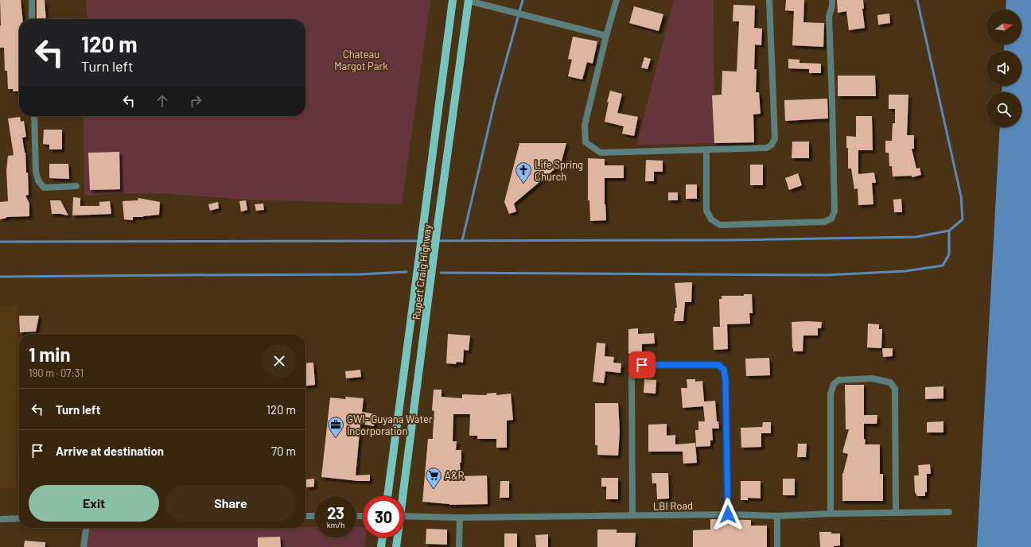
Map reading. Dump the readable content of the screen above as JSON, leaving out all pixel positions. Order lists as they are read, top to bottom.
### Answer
{
  "streets": {
    "main road": ["Rupert Craig Highway"],
    "street": ["LBI Road"]
  },
  "parks": ["Chateau Margot Park"],
  "places": {
    "church": ["Life Spring Church"],
    "office": ["GWI- Guyana Water Incorporation"],
    "supermarket": ["A&R"]
  },
  "north": "right",
  "page": {
    "turn": ["120 m", "Turn left"],
    "heading": ["1 min", "190 m · 07:31"],
    "list": [
      {
        "name": "Turn left",
        "value": "120 m"
      },
      {
        "name": "Arrive at destination",
        "value": "70 m"
      }
    ],
    "buttons": ["Exit", "Share"],
    "speed": "23 km/h",
    "limit": "30"
  }
}
